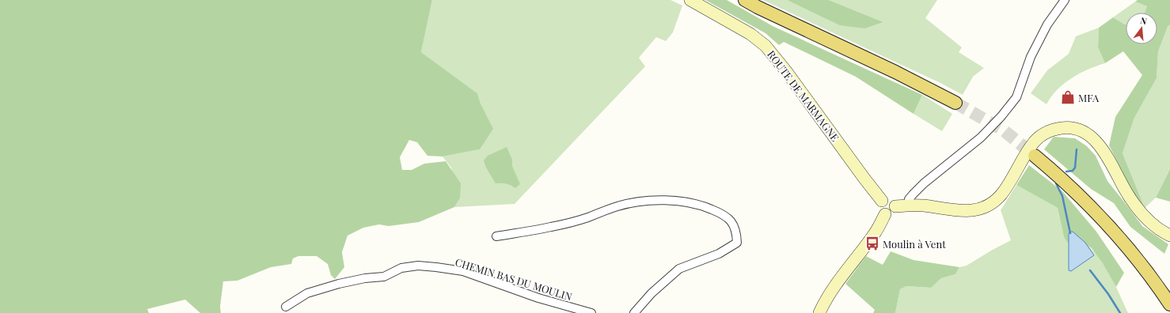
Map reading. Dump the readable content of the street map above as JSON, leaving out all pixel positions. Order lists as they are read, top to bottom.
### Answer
{
  "streets": {
    "main road": ["ROUTE DE MARMAGNE"],
    "street": ["CHEMIN BAS DU MOULIN"]
  },
  "places": {
    "shop": ["MFA"],
    "bus stop": ["Moulin à Vent"]
  },
  "north": "top"
}
